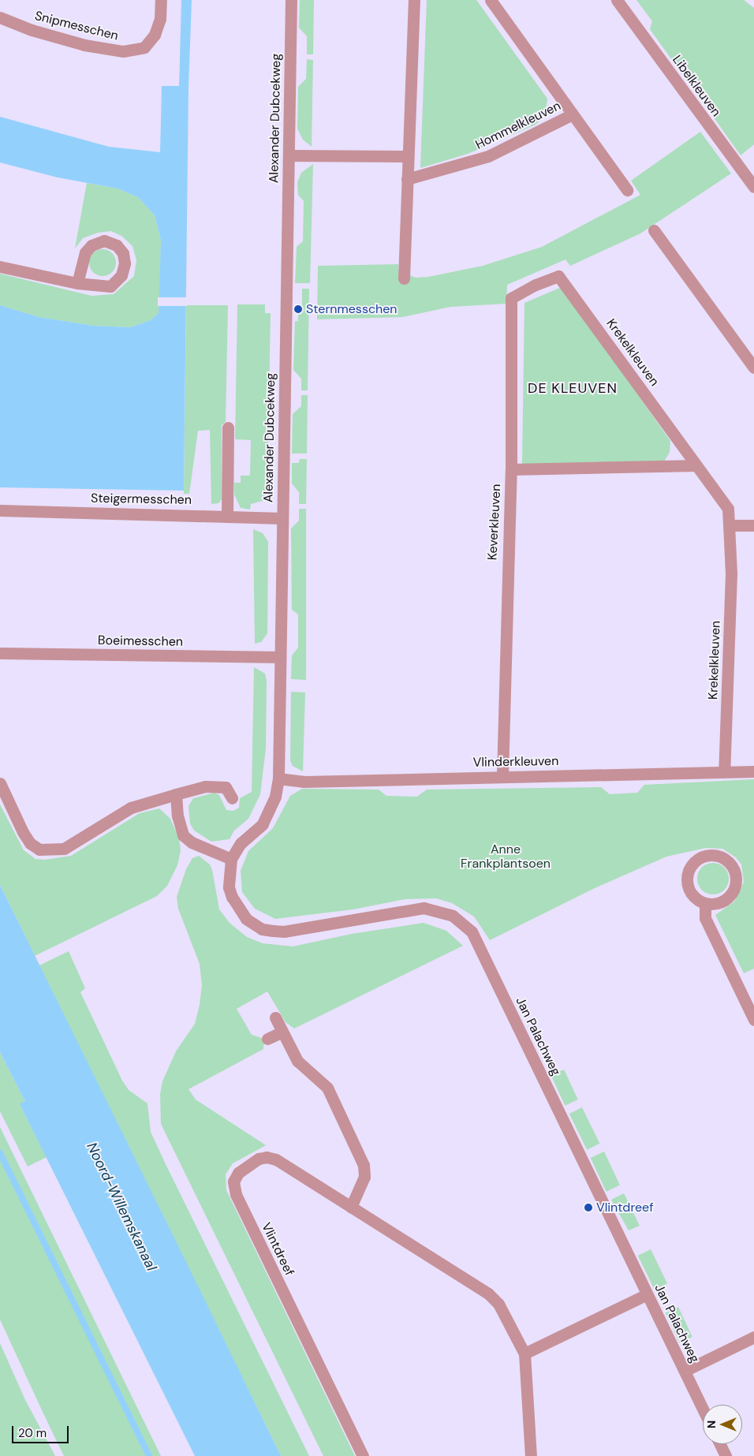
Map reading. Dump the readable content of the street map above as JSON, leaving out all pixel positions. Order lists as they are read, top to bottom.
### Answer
{
  "streets": {
    "street": [
      "Snipmesschen",
      "Libelkleuven",
      "Alexander Dubcekweg",
      "Hommelkleuven",
      "Krekelkleuven",
      "Steigermesschen",
      "Keverkleuven",
      "Boeimesschen",
      "Vlinderkleuven",
      "Jan Palachweg",
      "Vlintdreef"
    ]
  },
  "crossings": [
    ["Alexander Dubcekweg", "Steigermesschen"],
    ["Alexander Dubcekweg", "Boeimesschen"],
    ["Alexander Dubcekweg", "Vlinderkleuven"],
    ["Alexander Dubcekweg", "Jan Palachweg"],
    ["Krekelkleuven", "Keverkleuven"],
    ["Krekelkleuven", "Vlinderkleuven"],
    ["Keverkleuven", "Vlinderkleuven"]
  ],
  "districts": ["DE KLEUVEN"],
  "water": ["Noord-Willemskanaal"],
  "parks": ["Anne Frankplantsoen"],
  "places": ["Sternmesschen", "Vlintdreef"],
  "scale_bar": "20 m",
  "north": "left"
}
